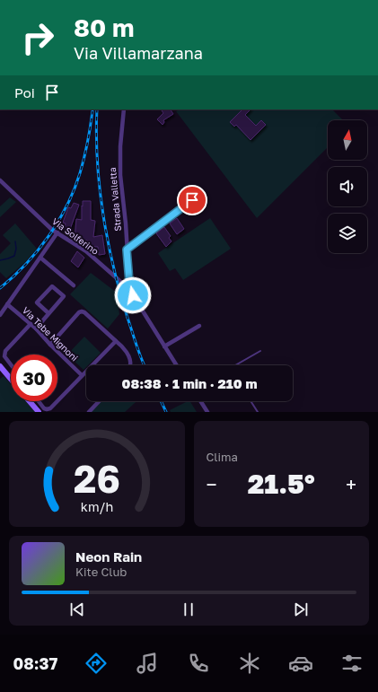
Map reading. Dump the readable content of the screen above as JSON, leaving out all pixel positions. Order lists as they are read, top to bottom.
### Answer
{
  "streets": {
    "street": ["Strada Valletta", "Via Solferino", "Via Tebe Mignoni"]
  },
  "crossings": [
    ["Strada Valletta", "Via Solferino"]
  ],
  "north": "top",
  "page": {
    "turn": ["80 m", "Via Villamarzana"],
    "then": "Poi",
    "limit": "30",
    "trip": "08:38 · 1 min · 210 m",
    "tile": "Clima",
    "heat": ["−", "21.5°", "+"],
    "song": ["Neon Rain", "Kite Club"],
    "tabs": "08:37",
    "gauge": ["26", "km/h"]
  }
}
